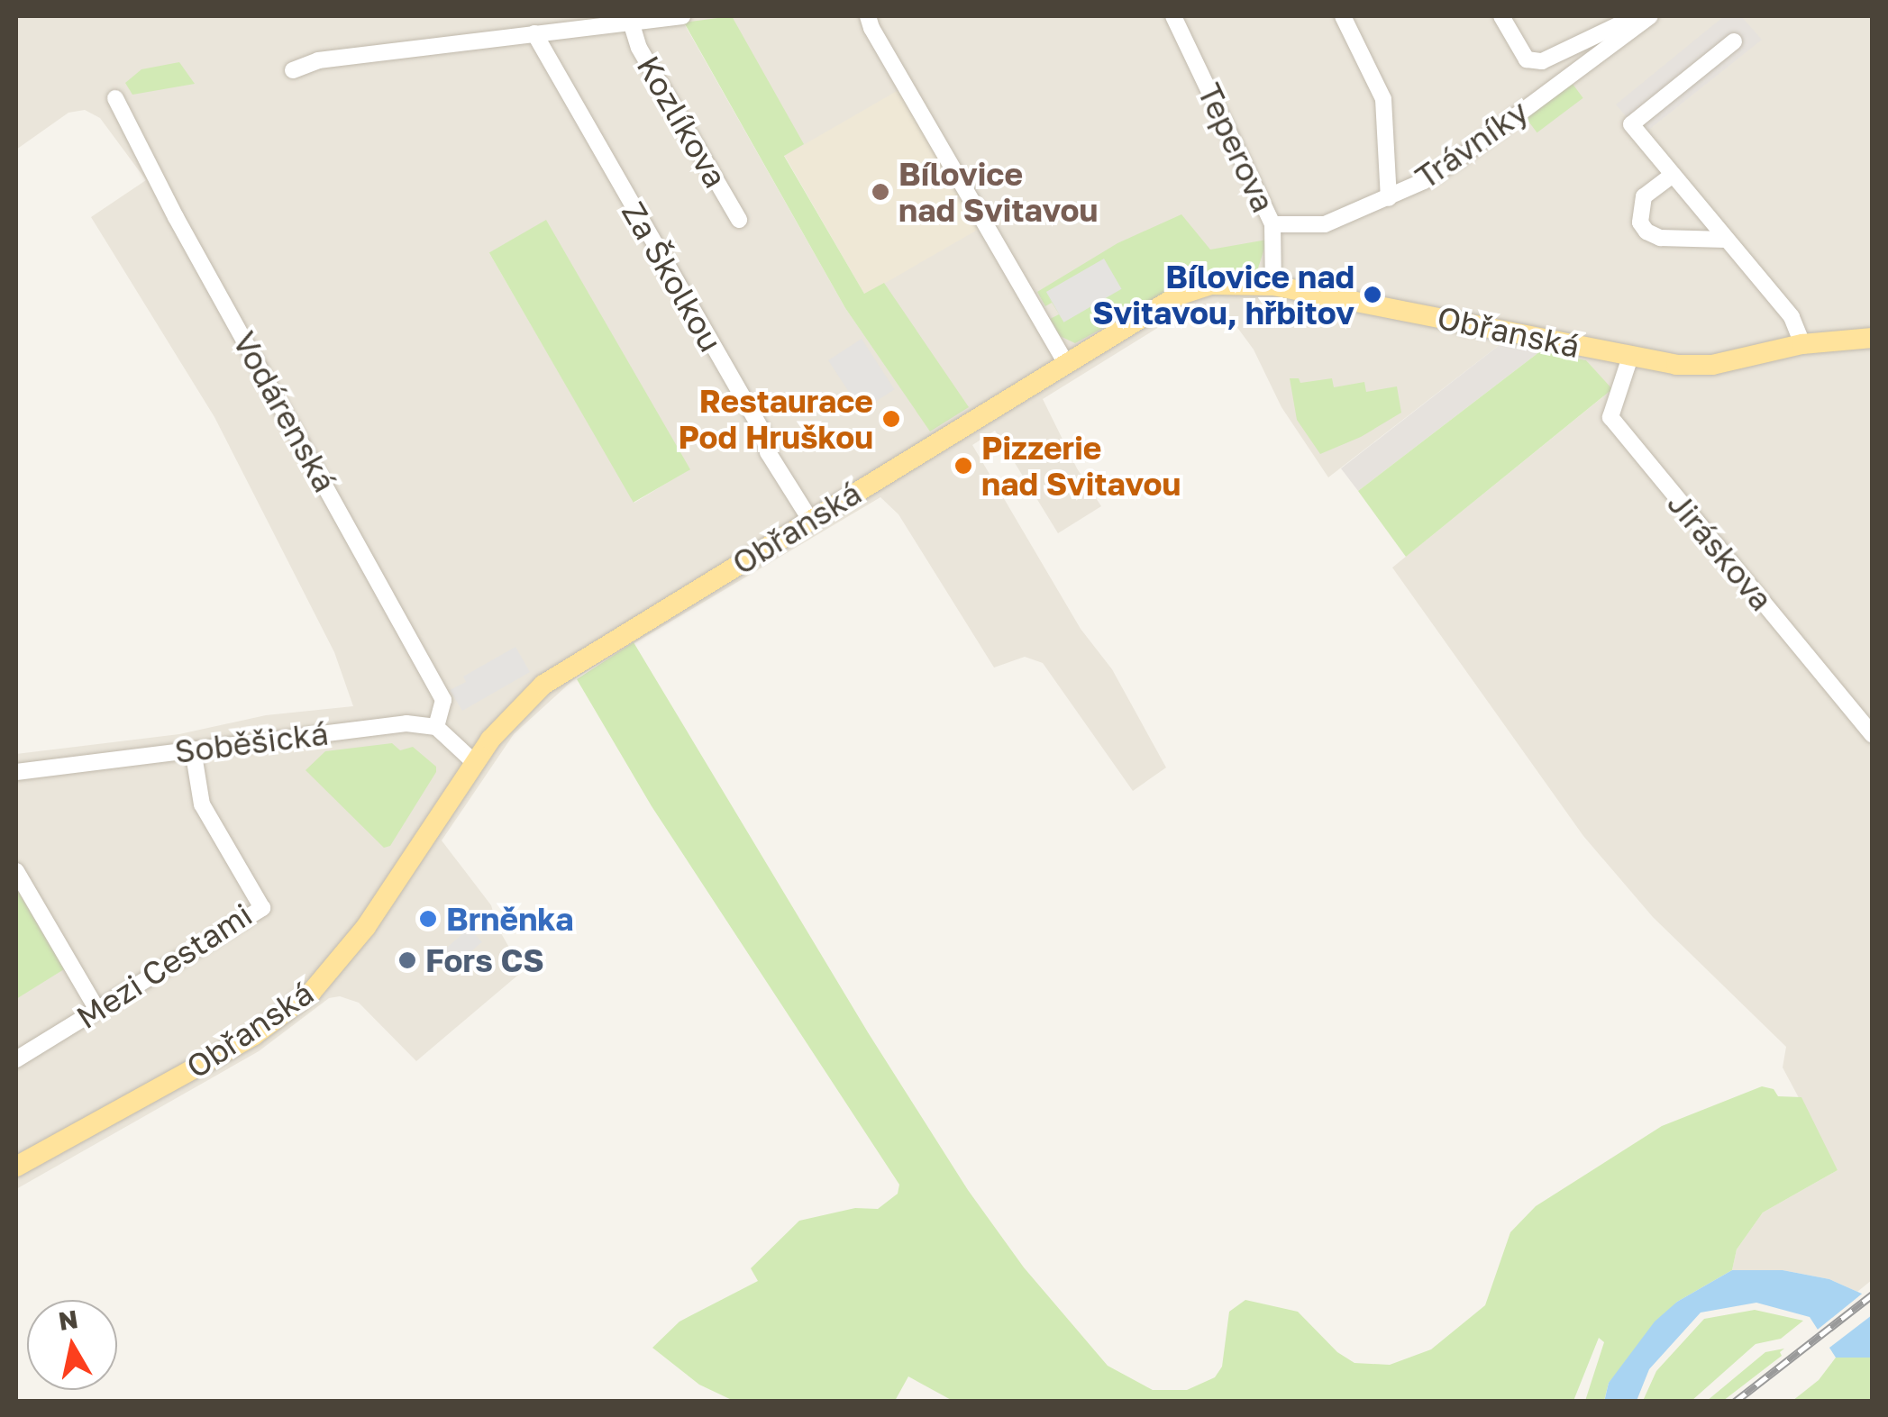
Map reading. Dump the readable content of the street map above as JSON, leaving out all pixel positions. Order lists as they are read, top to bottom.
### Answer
{
  "streets": {
    "main road": ["Obřanská"],
    "street": [
      "Kozlíkova",
      "Trávníky",
      "Teperova",
      "Za Školkou",
      "Vodárenská",
      "Jiráskova",
      "Soběšická",
      "Mezi Cestami"
    ]
  },
  "crossings": [
    ["Kozlíkova", "Za Školkou"],
    ["Trávníky", "Teperova"],
    ["Teperova", "Obřanská"],
    ["Za Školkou", "Obřanská"],
    ["Obřanská", "Jiráskova"],
    ["Vodárenská", "Soběšická"],
    ["Soběšická", "Mezi Cestami"]
  ],
  "places": [
    "Bílovice nad Svitavou",
    "Bílovice nad Svitavou, hřbitov",
    "Restaurace Pod Hruškou",
    "Pizzerie nad Svitavou",
    "Brněnka",
    "Fors CS"
  ],
  "north": "top"
}
